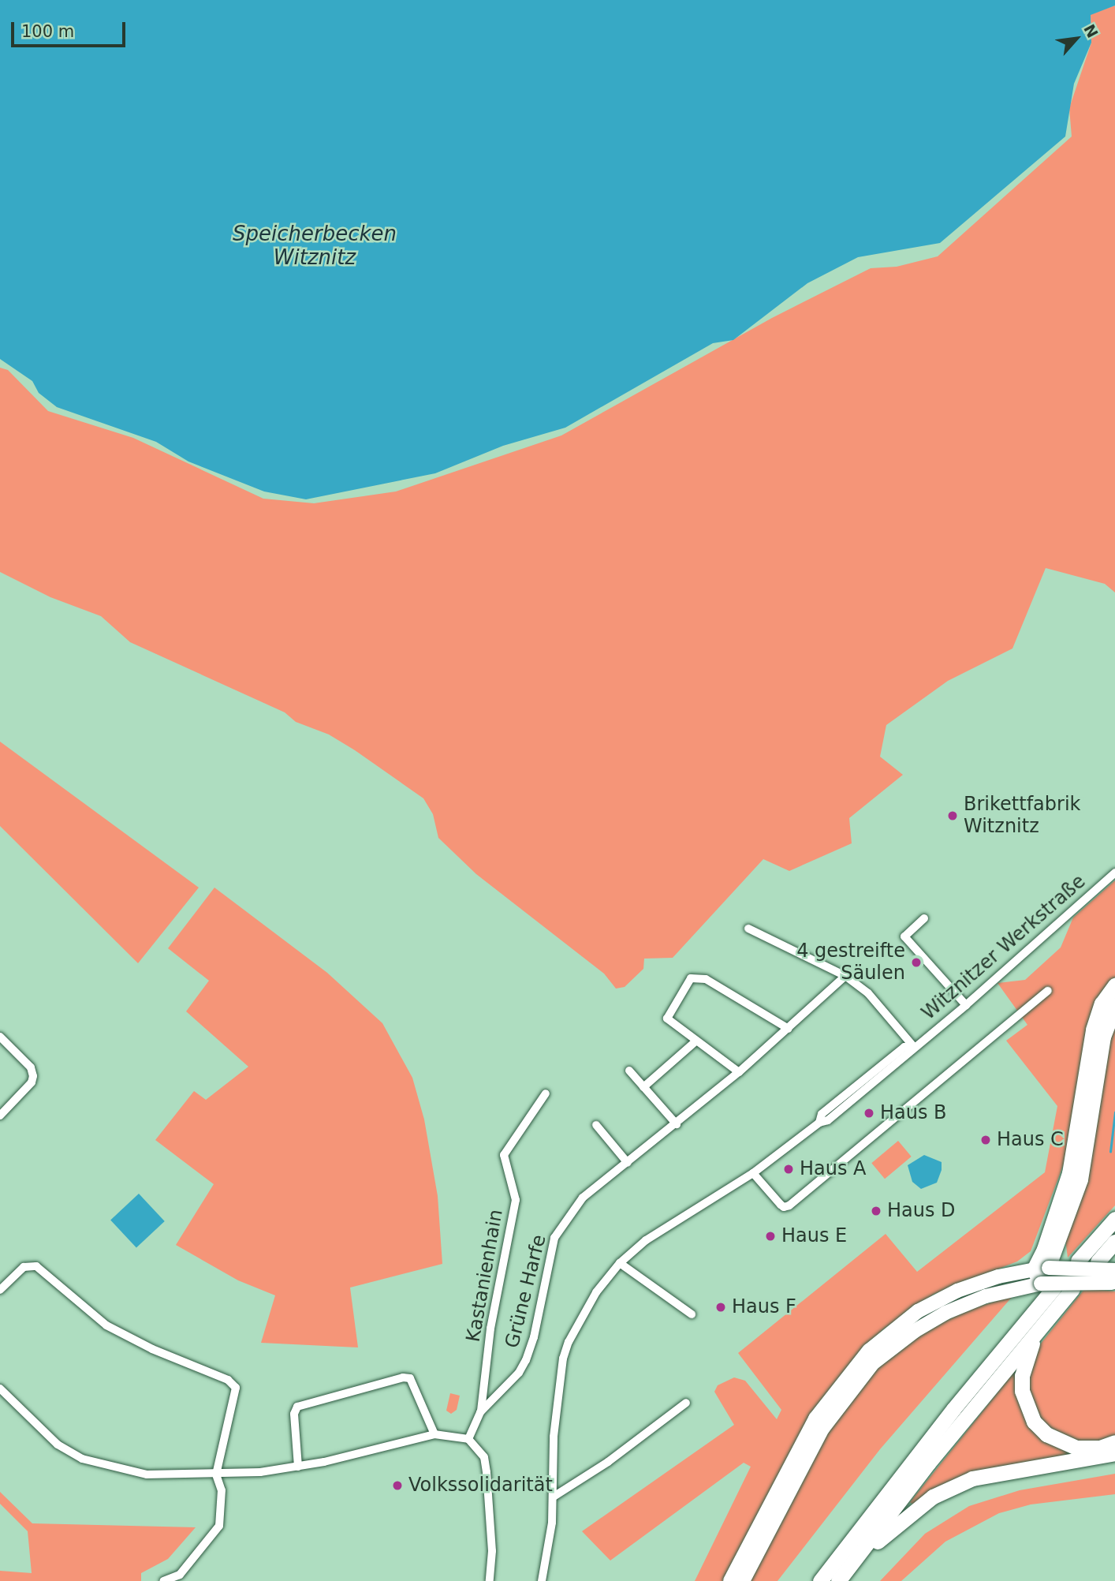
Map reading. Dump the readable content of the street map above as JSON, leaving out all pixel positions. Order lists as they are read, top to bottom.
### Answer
{
  "streets": {
    "street": ["Witznitzer Werkstraße", "Kastanienhain", "Grüne Harfe"]
  },
  "crossings": [
    ["Kastanienhain", "Grüne Harfe"]
  ],
  "water": ["Speicherbecken Witznitz"],
  "places": [
    "Brikettfabrik Witznitz",
    "4 gestreifte Säulen",
    "Haus B",
    "Haus C",
    "Haus A",
    "Haus D",
    "Haus E",
    "Haus F",
    "Volkssolidarität"
  ],
  "scale_bar": "100 m",
  "north": "top right"
}
